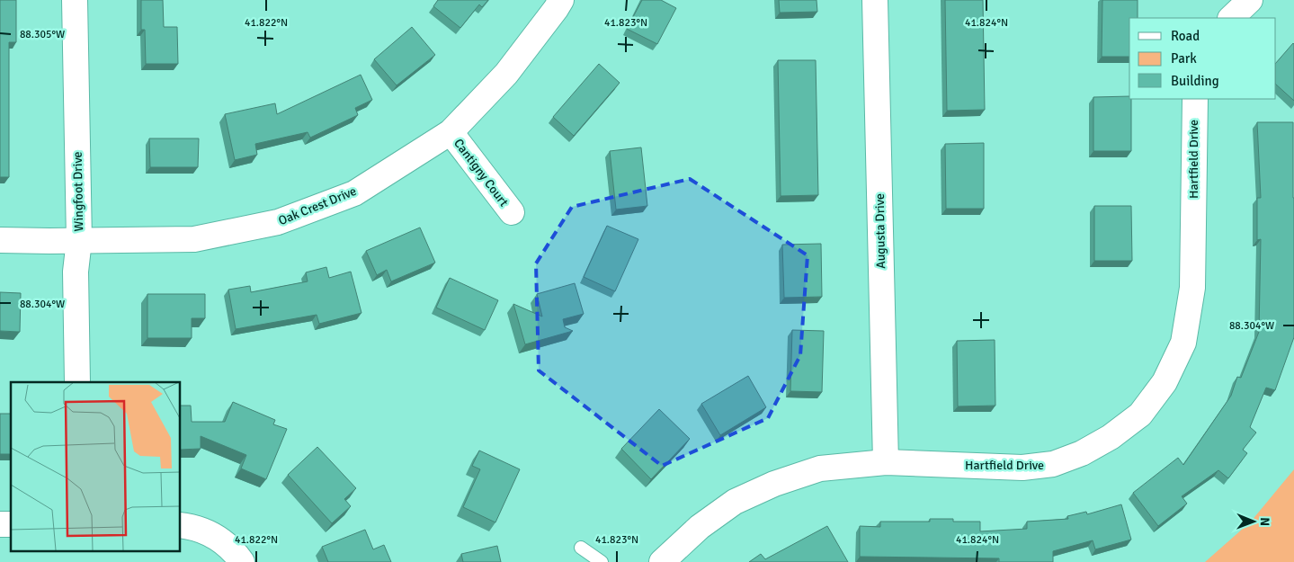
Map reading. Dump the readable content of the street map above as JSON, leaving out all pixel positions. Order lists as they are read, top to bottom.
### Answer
{
  "streets": {
    "street": [
      "Hartfield Drive",
      "Cantigny Court",
      "Wingfoot Drive",
      "Oak Crest Drive",
      "Augusta Drive"
    ]
  },
  "crossings": [
    ["Hartfield Drive", "Augusta Drive"],
    ["Cantigny Court", "Oak Crest Drive"],
    ["Wingfoot Drive", "Oak Crest Drive"]
  ],
  "legend": ["Road", "Park", "Building"],
  "north": "right",
  "coordinates": [
    "41.822°N",
    "41.823°N",
    "41.824°N",
    "88.305°W",
    "88.304°W"
  ]
}
